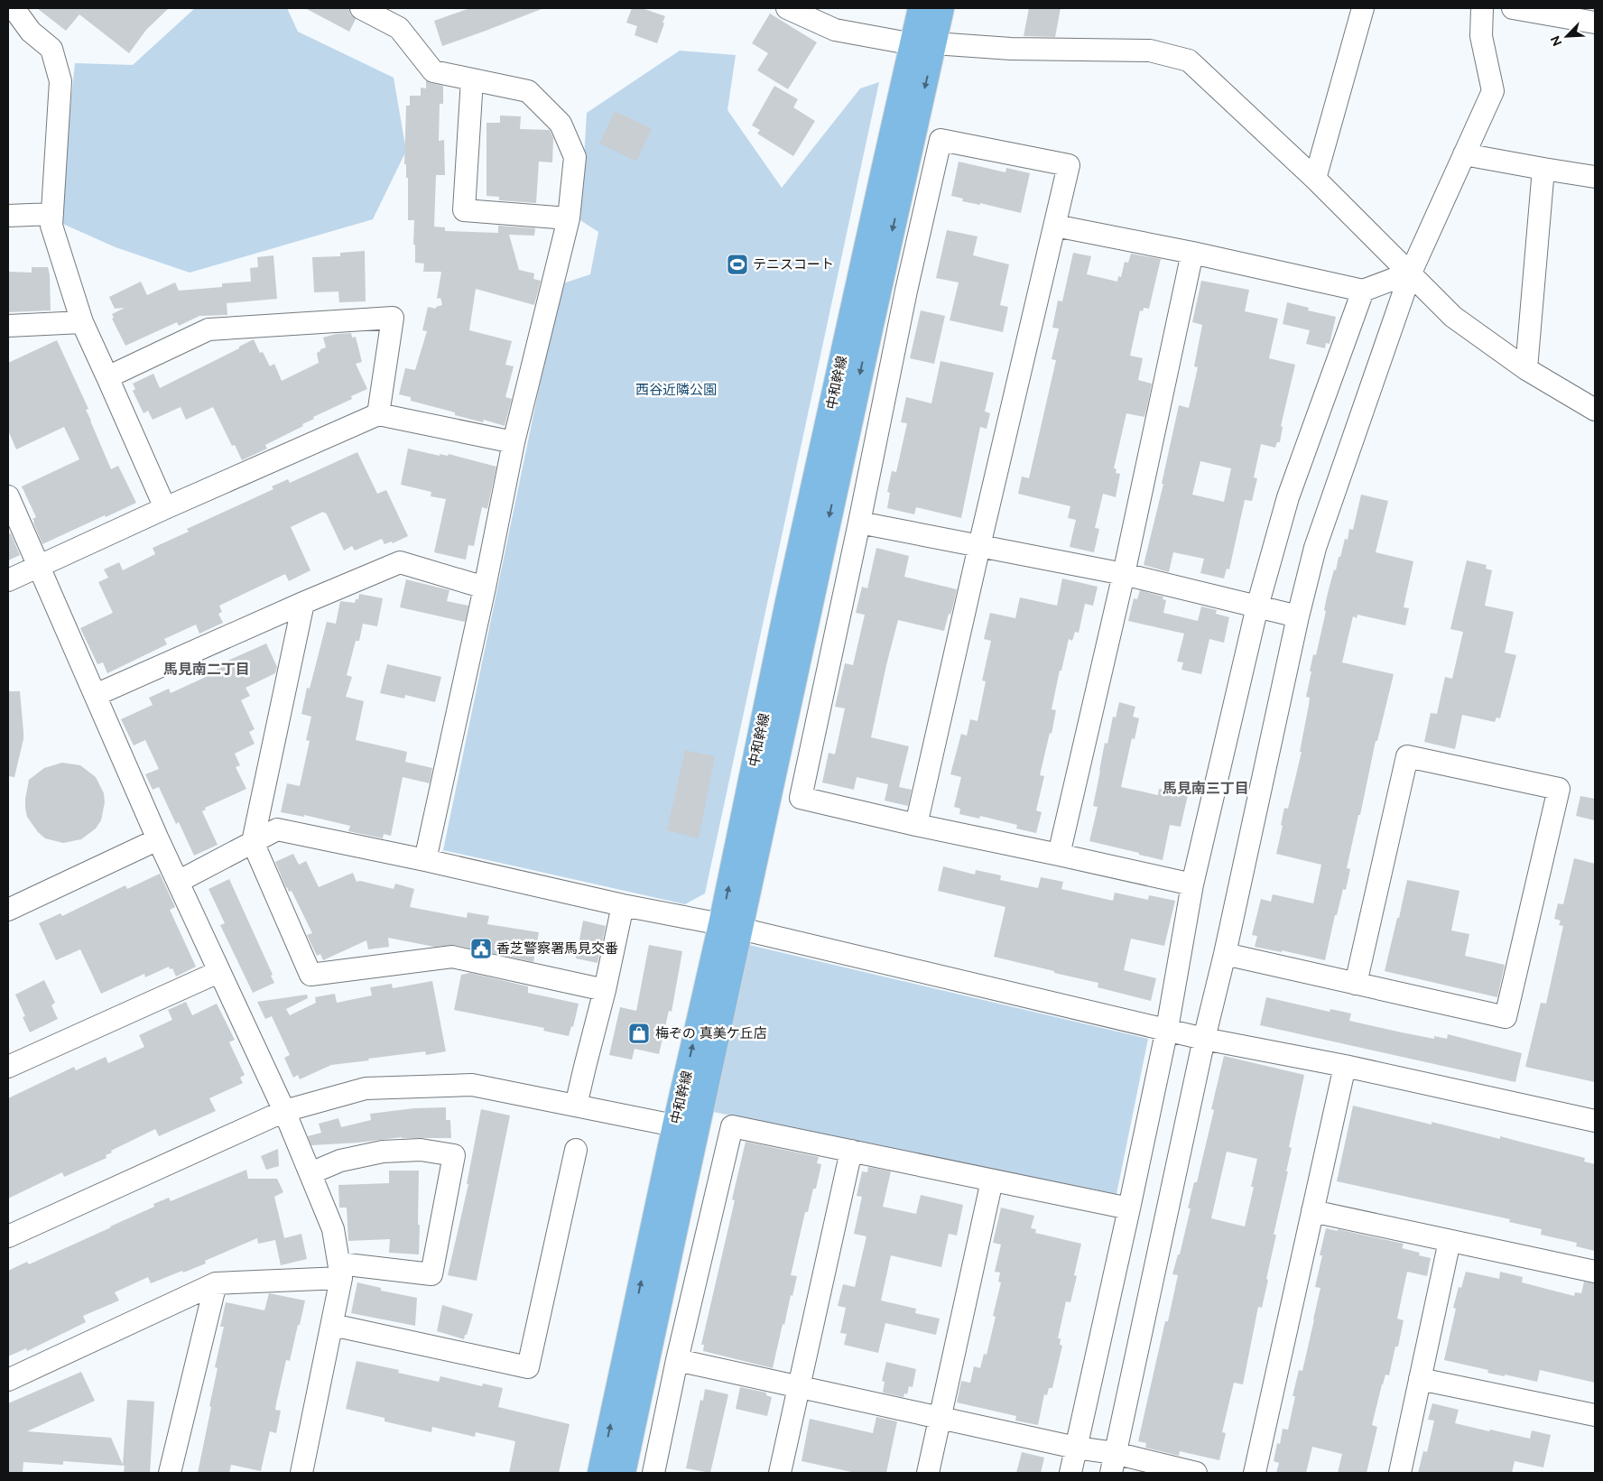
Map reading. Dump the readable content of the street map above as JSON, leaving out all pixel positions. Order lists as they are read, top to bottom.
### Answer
{
  "streets": {
    "main road": ["中和幹線"]
  },
  "districts": ["馬見南二丁目", "馬見南三丁目"],
  "parks": ["西谷近隣公園"],
  "places": {
    "sports": ["テニスコート"],
    "public building": ["香芝警察署馬見交番"],
    "shop": ["梅ぞの 真美ケ丘店"]
  },
  "north": "bottom left"
}
